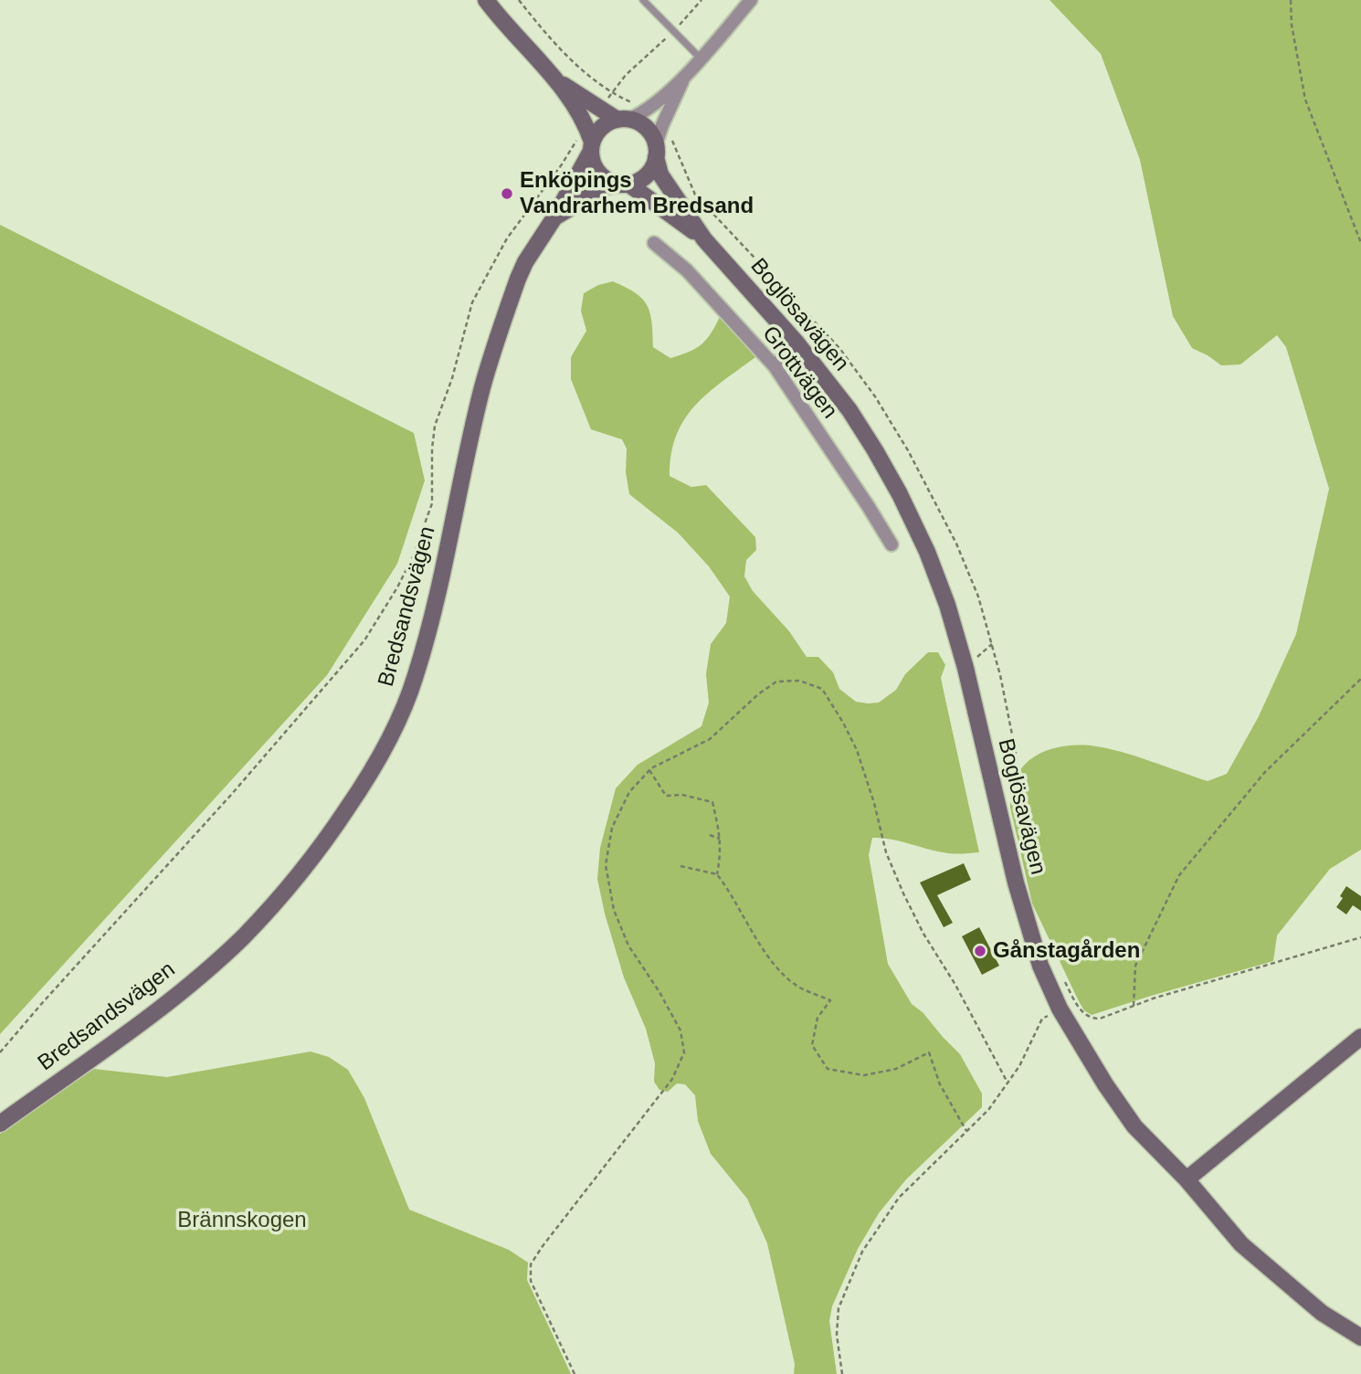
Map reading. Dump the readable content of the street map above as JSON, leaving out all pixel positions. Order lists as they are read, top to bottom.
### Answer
{
  "streets": {
    "street": ["Boglösavägen", "Grottvägen", "Bredsandsvägen"]
  },
  "crossings": [
    ["Boglösavägen", "Bredsandsvägen"]
  ],
  "parks": ["Brännskogen"],
  "places": ["Enköpings Vandrarhem Bredsand", "Gånstagården"]
}
